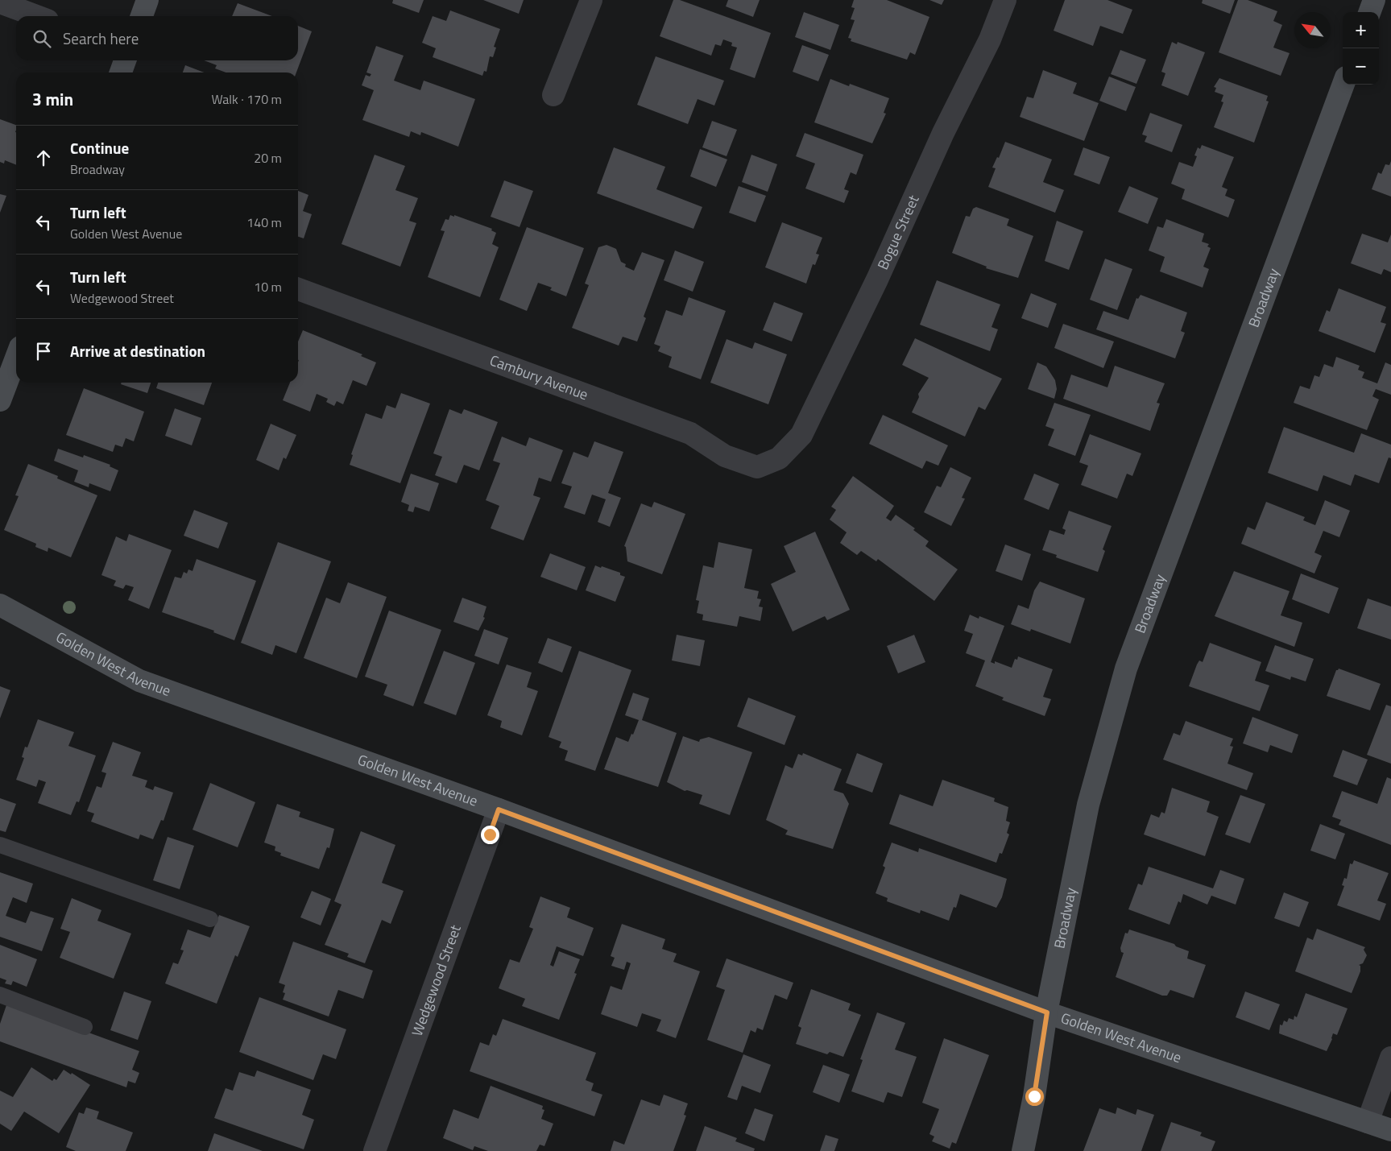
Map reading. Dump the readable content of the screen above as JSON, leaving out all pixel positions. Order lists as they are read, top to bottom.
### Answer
{
  "streets": {
    "street": [
      "Bogue Street",
      "Broadway",
      "Cambury Avenue",
      "Golden West Avenue",
      "Wedgewood Street"
    ]
  },
  "crossings": [
    ["Bogue Street", "Cambury Avenue"],
    ["Broadway", "Golden West Avenue"],
    ["Golden West Avenue", "Wedgewood Street"]
  ],
  "north": "top left",
  "page": {
    "map_buttons": ["+", "−"],
    "search": "Search here",
    "heading": ["3 min", "Walk · 170 m"],
    "list": [
      ["Continue", "Broadway", "20 m"],
      ["Turn left", "Golden West Avenue", "140 m"],
      ["Turn left", "Wedgewood Street", "10 m"],
      "Arrive at destination"
    ]
  }
}
